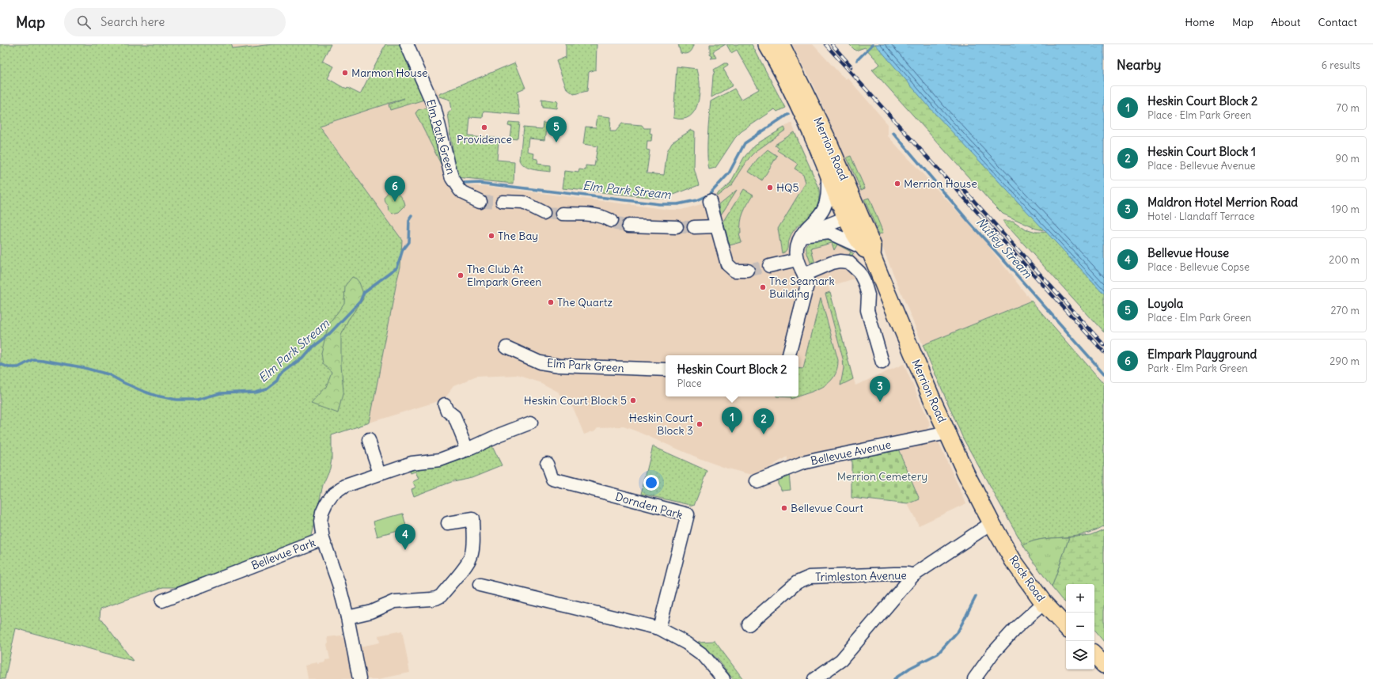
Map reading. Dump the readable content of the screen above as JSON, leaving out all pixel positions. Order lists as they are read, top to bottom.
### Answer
{
  "streets": {
    "main road": ["Merrion Road", "Rock Road"],
    "street": [
      "Elm Park Green",
      "Bellevue Avenue",
      "Dornden Park",
      "Bellevue Park",
      "Trimleston Avenue"
    ]
  },
  "crossings": [
    ["Merrion Road", "Bellevue Avenue"],
    ["Merrion Road", "Trimleston Avenue"],
    ["Merrion Road", "Rock Road"],
    ["Trimleston Avenue", "Rock Road"]
  ],
  "water": ["Elm Park Stream", "Nutley Stream"],
  "parks": ["Merrion Cemetery"],
  "places": [
    "Marmon House",
    "Providence",
    "Merrion House",
    "HQ5",
    "The Bay",
    "The Club At Elmpark Green",
    "The Seamark Building",
    "The Quartz",
    "Heskin Court Block 5",
    "Heskin Court Block 3",
    "Bellevue Court"
  ],
  "page": {
    "header": "Map",
    "search": "Search here",
    "nav": [
      "Home",
      "Map",
      "About",
      "Contact"
    ],
    "heading": ["Nearby", "6 results"],
    "list": [
      {
        "mark": "1",
        "name": "Heskin Court Block 2",
        "note": "Place · Elm Park Green",
        "value": "70 m"
      },
      {
        "mark": "2",
        "name": "Heskin Court Block 1",
        "note": "Place · Bellevue Avenue",
        "value": "90 m"
      },
      {
        "mark": "3",
        "name": "Maldron Hotel Merrion Road",
        "note": "Hotel · Llandaff Terrace",
        "value": "190 m"
      },
      {
        "mark": "4",
        "name": "Bellevue House",
        "note": "Place · Bellevue Copse",
        "value": "200 m"
      },
      {
        "mark": "5",
        "name": "Loyola",
        "note": "Place · Elm Park Green",
        "value": "270 m"
      },
      {
        "mark": "6",
        "name": "Elmpark Playground",
        "note": "Park · Elm Park Green",
        "value": "290 m"
      }
    ],
    "pins": [
      "5",
      "6",
      "3",
      "1",
      "2",
      "4"
    ],
    "popup": ["Heskin Court Block 2", "Place"],
    "map_buttons": ["+", "−"]
  }
}
